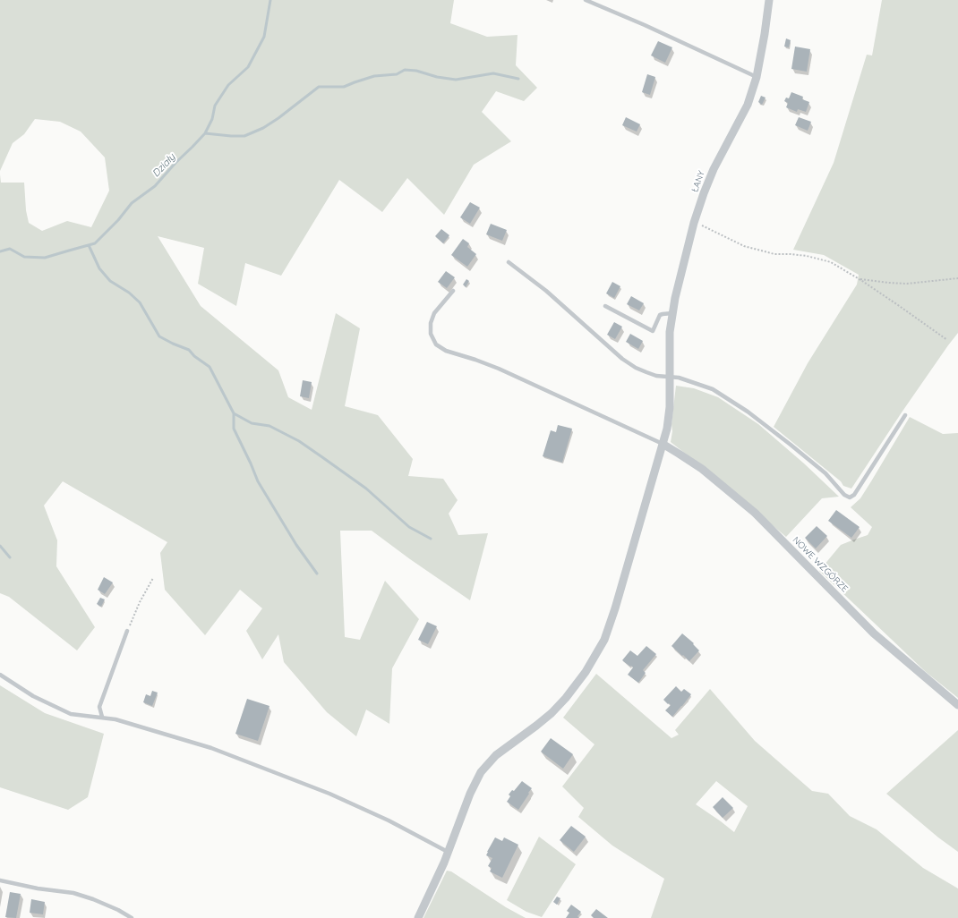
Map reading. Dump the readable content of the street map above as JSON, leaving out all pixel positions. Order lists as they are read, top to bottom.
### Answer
{
  "streets": {
    "street": ["ŁANY", "NOWE WZGÓRZE"]
  },
  "crossings": [
    ["ŁANY", "NOWE WZGÓRZE"]
  ],
  "water": ["Działy"]
}
